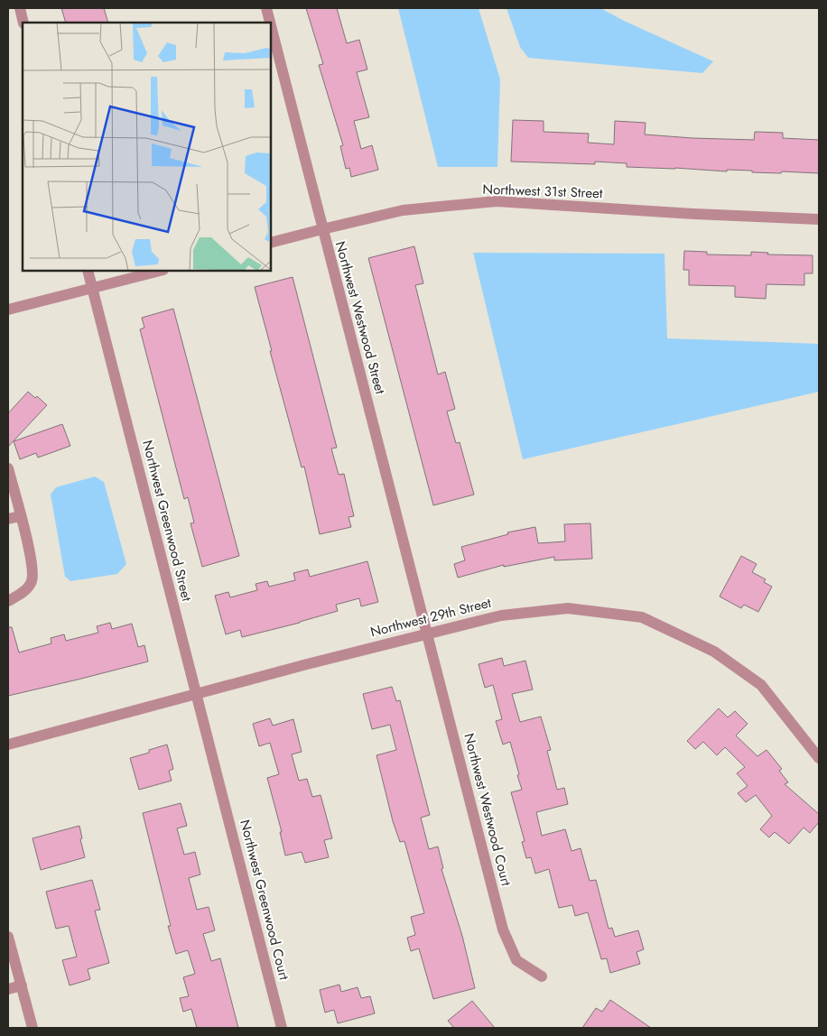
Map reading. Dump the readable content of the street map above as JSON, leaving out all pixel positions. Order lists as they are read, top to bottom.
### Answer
{
  "streets": {
    "street": [
      "Northwest 31st Street",
      "Northwest Westwood Street",
      "Northwest Greenwood Street",
      "Northwest 29th Street",
      "Northwest Westwood Court",
      "Northwest Greenwood Court"
    ]
  },
  "crossings": [
    ["Northwest 31st Street", "Northwest Westwood Street"],
    ["Northwest Westwood Street", "Northwest 29th Street"],
    ["Northwest Westwood Street", "Northwest Westwood Court"],
    ["Northwest Greenwood Street", "Northwest 29th Street"],
    ["Northwest Greenwood Street", "Northwest Greenwood Court"],
    ["Northwest 29th Street", "Northwest Westwood Court"]
  ]
}
